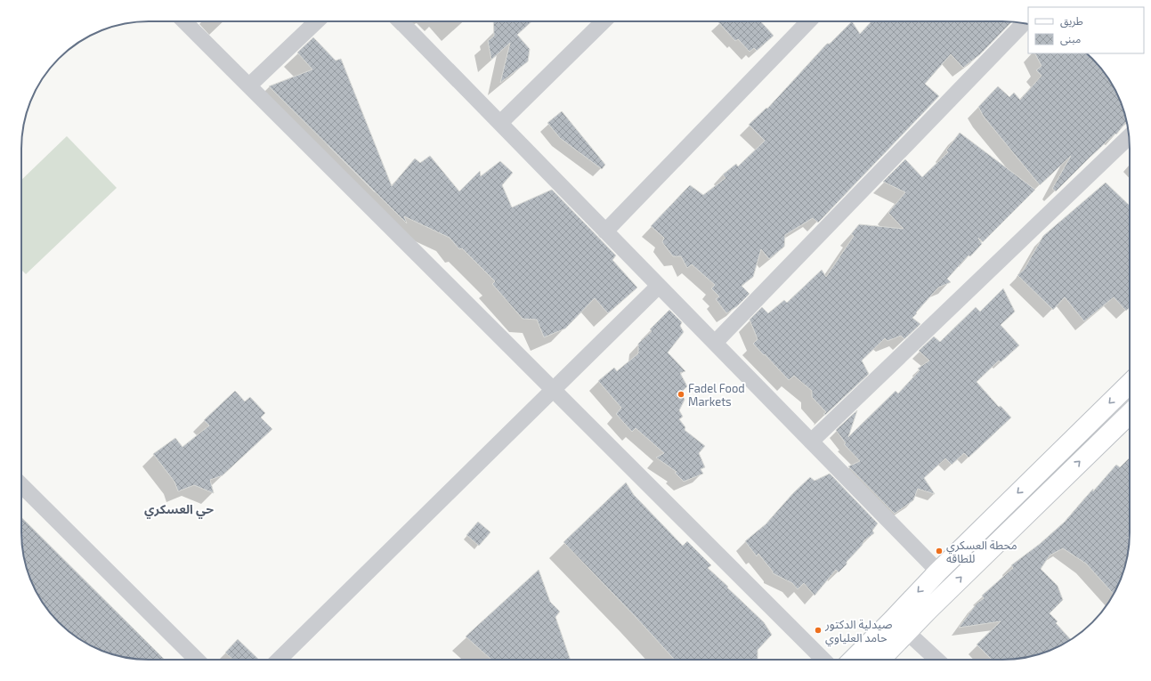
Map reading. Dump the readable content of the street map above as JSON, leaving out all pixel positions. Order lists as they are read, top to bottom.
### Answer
{
  "districts": ["حي العسكري"],
  "places": ["Fadel Food Markets", "محطة العسكري للطاقه", "صيدلية الدكتور حامد العلياوي"],
  "legend": ["طريق", "مبنى"]
}
